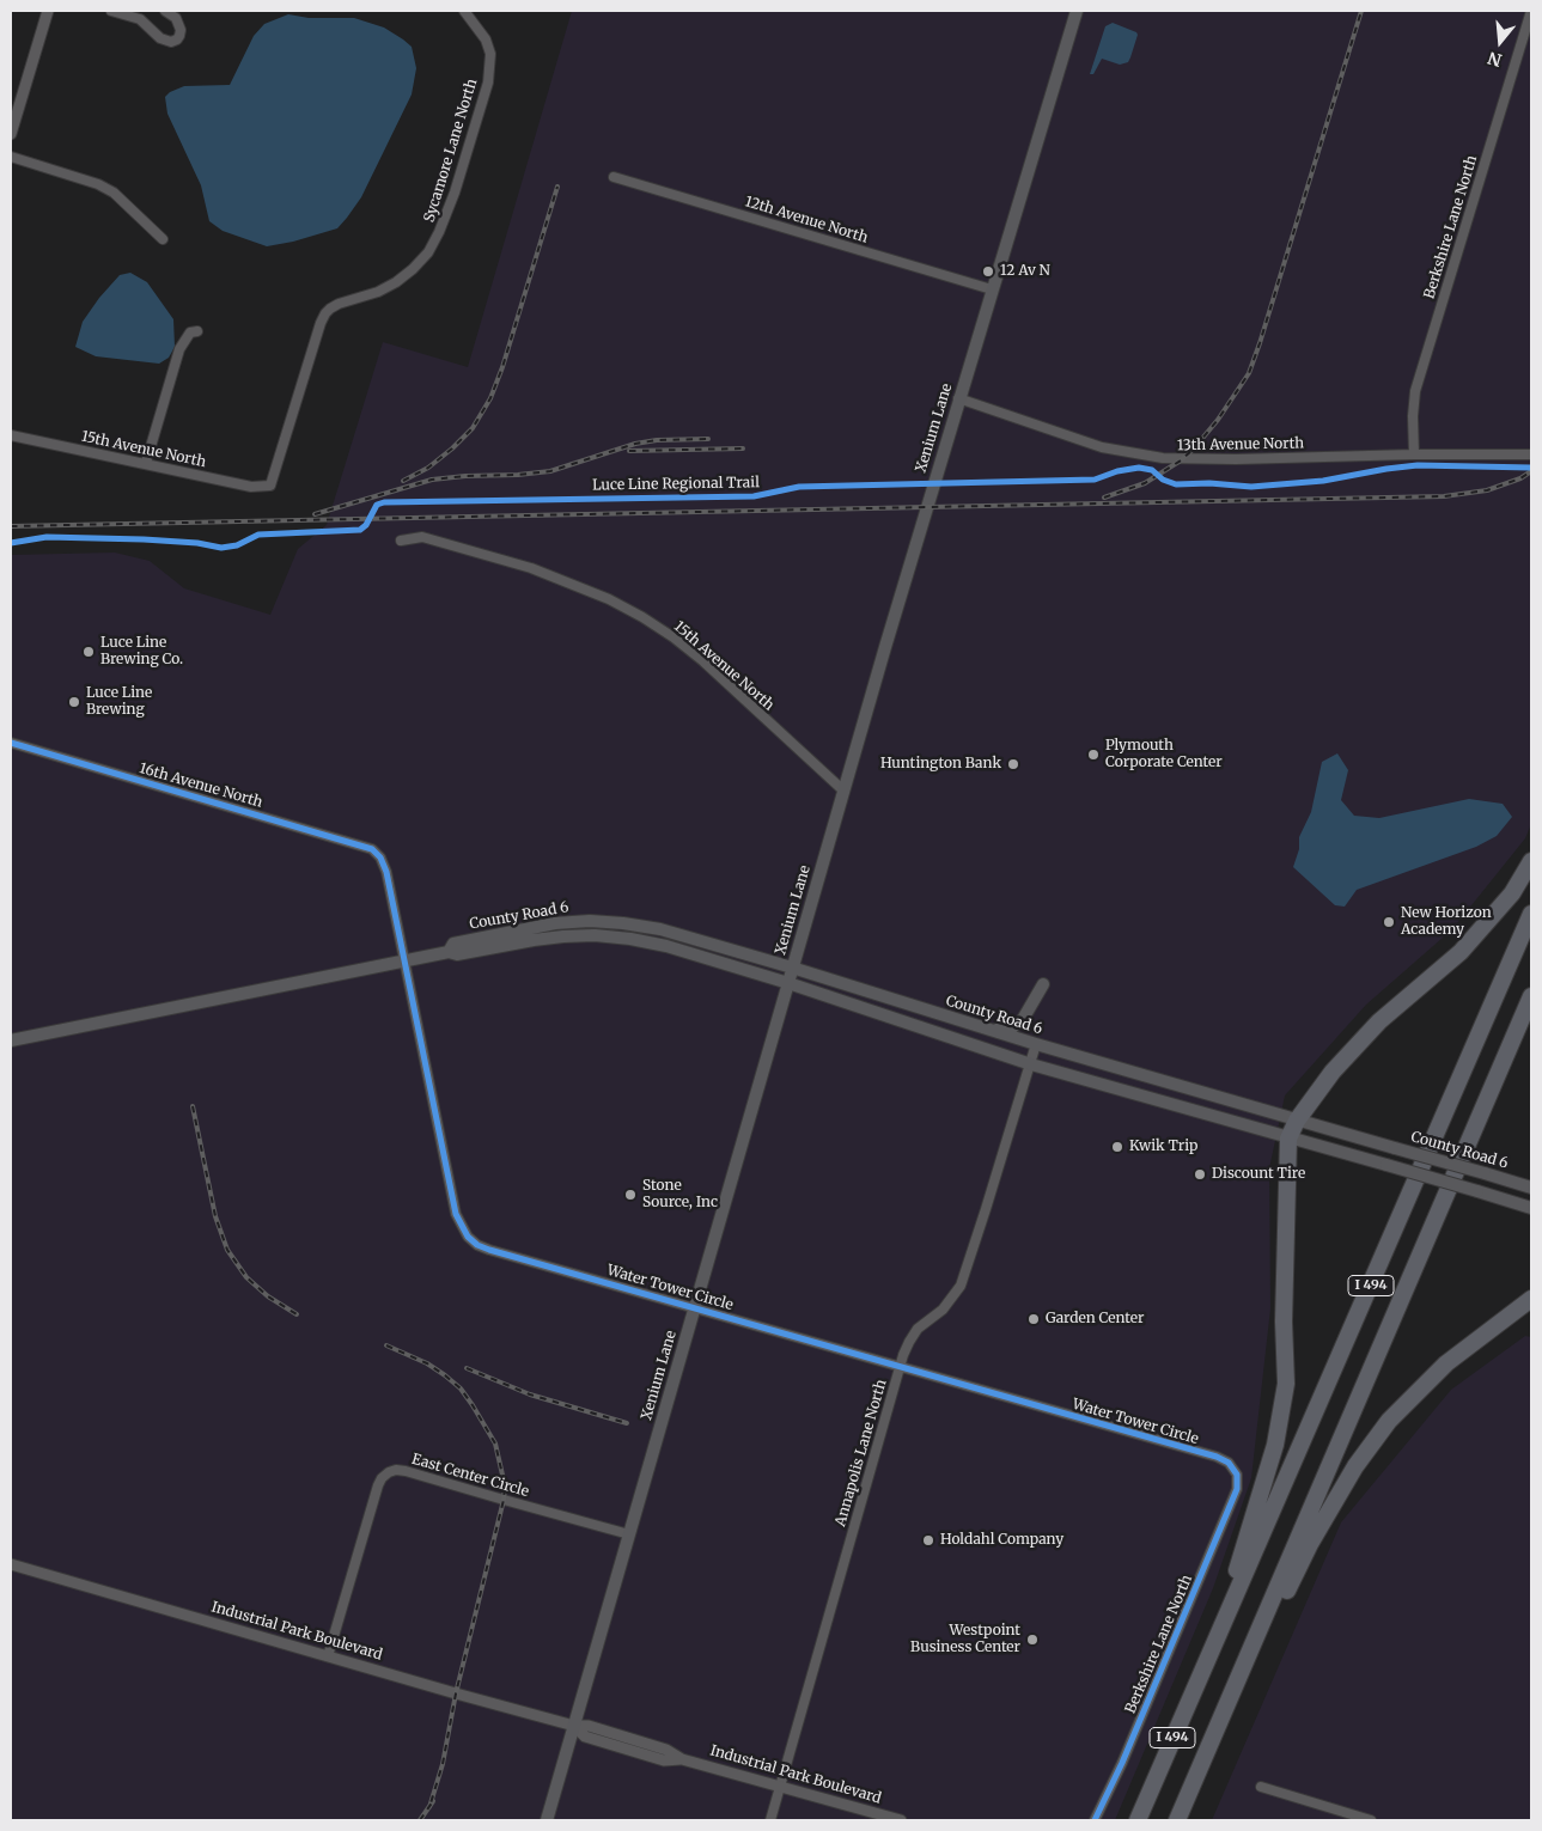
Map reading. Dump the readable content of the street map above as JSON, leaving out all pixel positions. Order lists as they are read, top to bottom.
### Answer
{
  "streets": {
    "highway": ["I 494"],
    "main road": ["Xenium Lane", "County Road 6"],
    "street": [
      "Sycamore Lane North",
      "12th Avenue North",
      "Berkshire Lane North",
      "13th Avenue North",
      "15th Avenue North",
      "16th Avenue North",
      "Water Tower Circle",
      "Annapolis Lane North",
      "East Center Circle",
      "Industrial Park Boulevard"
    ],
    "cycle path": ["Luce Line Regional Trail"]
  },
  "crossings": [
    ["Sycamore Lane North", "15th Avenue North"],
    ["12th Avenue North", "Xenium Lane"],
    ["Berkshire Lane North", "13th Avenue North"],
    ["Berkshire Lane North", "Water Tower Circle"],
    ["Xenium Lane", "13th Avenue North"],
    ["Xenium Lane", "15th Avenue North"],
    ["Xenium Lane", "County Road 6"],
    ["Xenium Lane", "Water Tower Circle"],
    ["Xenium Lane", "East Center Circle"],
    ["Xenium Lane", "Industrial Park Boulevard"],
    ["16th Avenue North", "Water Tower Circle"],
    ["County Road 6", "Water Tower Circle"],
    ["County Road 6", "Annapolis Lane North"],
    ["Water Tower Circle", "Annapolis Lane North"],
    ["Annapolis Lane North", "Industrial Park Boulevard"],
    ["East Center Circle", "Industrial Park Boulevard"]
  ],
  "places": [
    "12 Av N",
    "Luce Line Brewing Co.",
    "Luce Line Brewing",
    "Plymouth Corporate Center",
    "Huntington Bank",
    "New Horizon Academy",
    "Kwik Trip",
    "Discount Tire",
    "Stone Source, Inc",
    "Garden Center",
    "Holdahl Company",
    "Westpoint Business Center"
  ],
  "north": "bottom"
}
